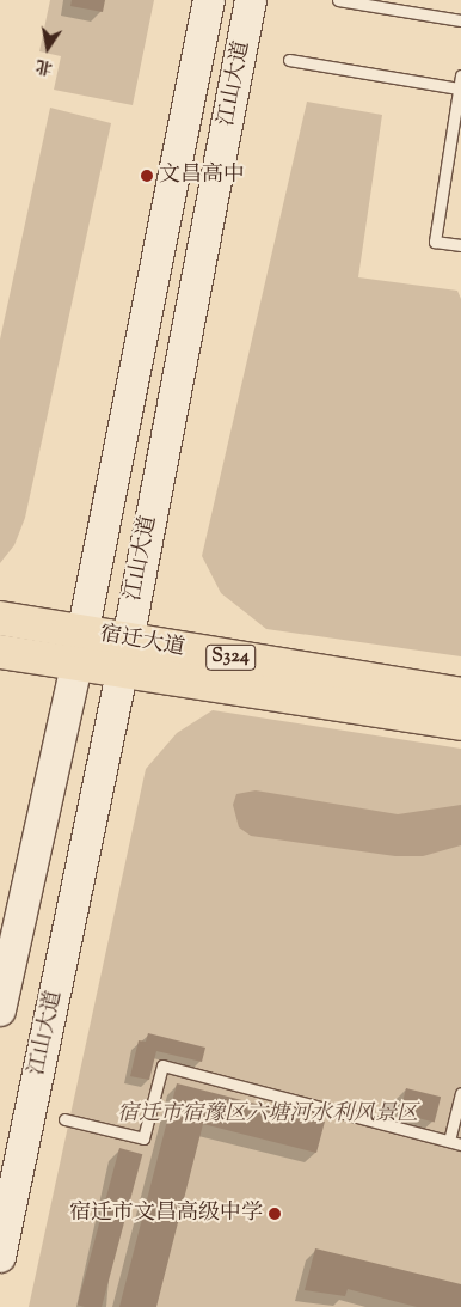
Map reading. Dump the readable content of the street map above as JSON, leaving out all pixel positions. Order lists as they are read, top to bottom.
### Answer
{
  "streets": {
    "main road": ["江山大道", "宿迁大道", "S324"]
  },
  "crossings": [
    ["江山大道", "宿迁大道"]
  ],
  "parks": ["宿迁市宿豫区六塘河水利风景区"],
  "places": ["文昌高中", "宿迁市文昌高级中学"],
  "north": "bottom"
}
